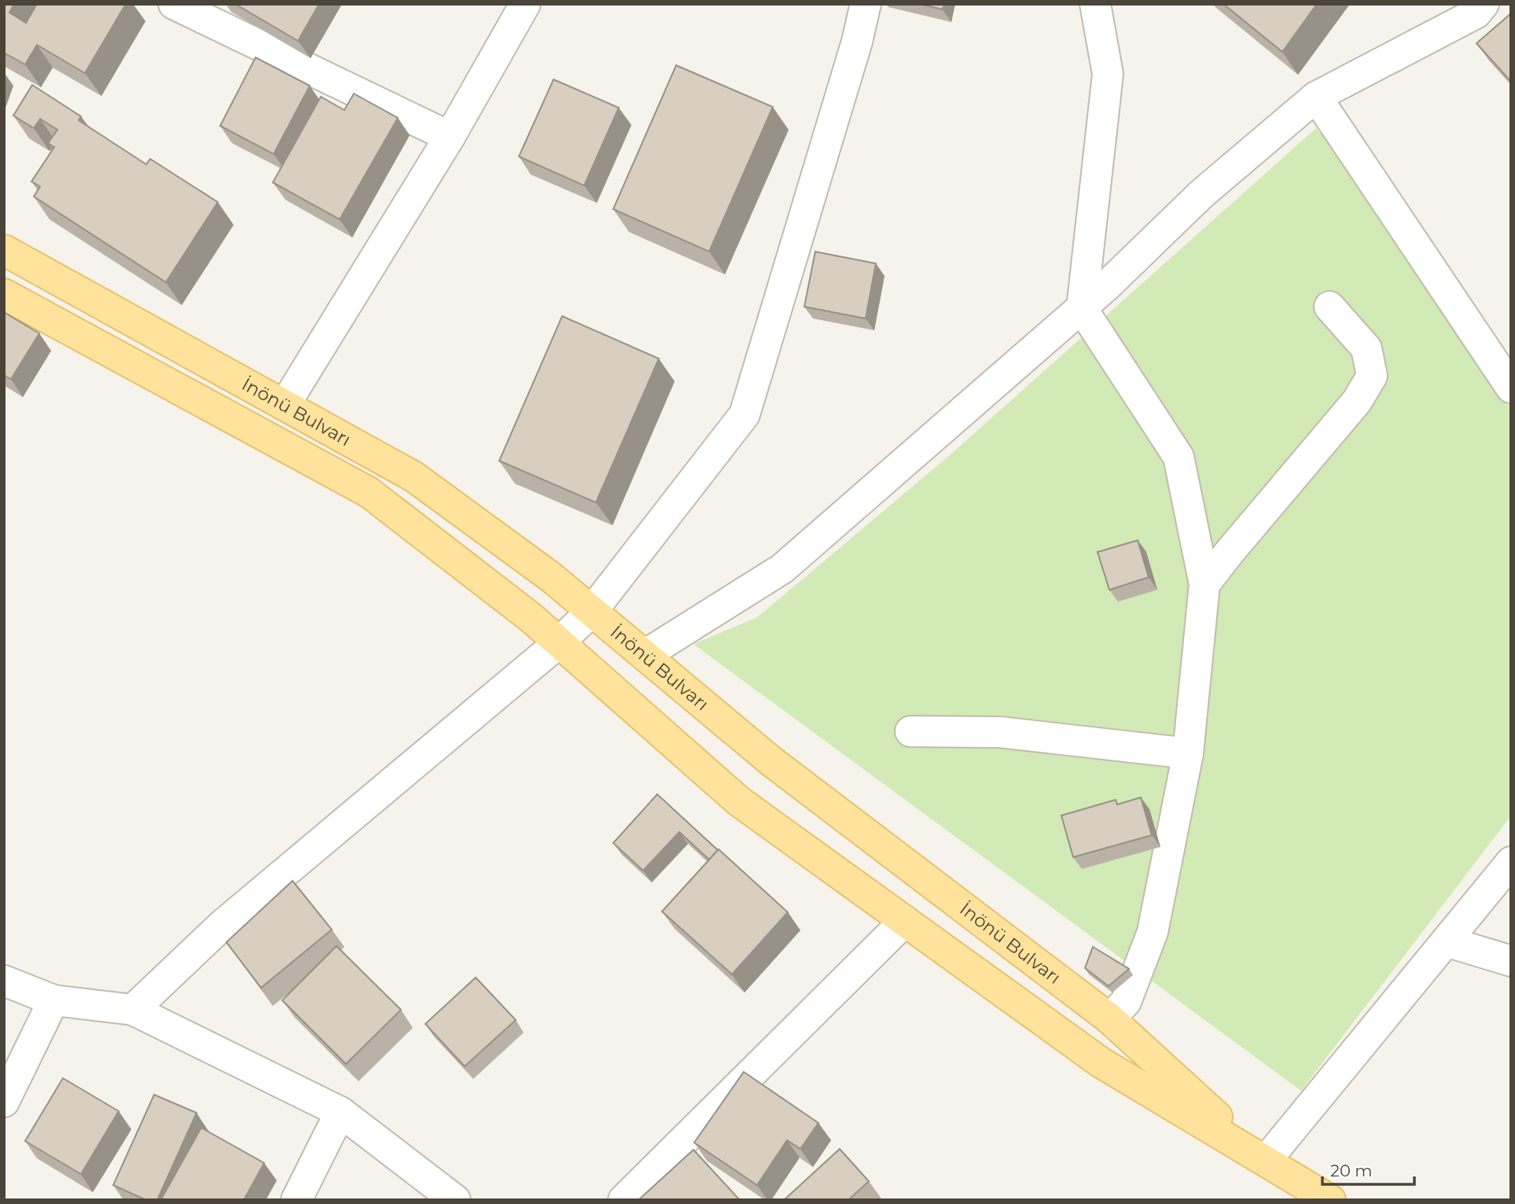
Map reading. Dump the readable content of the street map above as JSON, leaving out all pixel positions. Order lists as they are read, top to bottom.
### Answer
{
  "streets": {
    "main road": ["İnönü Bulvarı"]
  },
  "scale_bar": "20 m"
}
